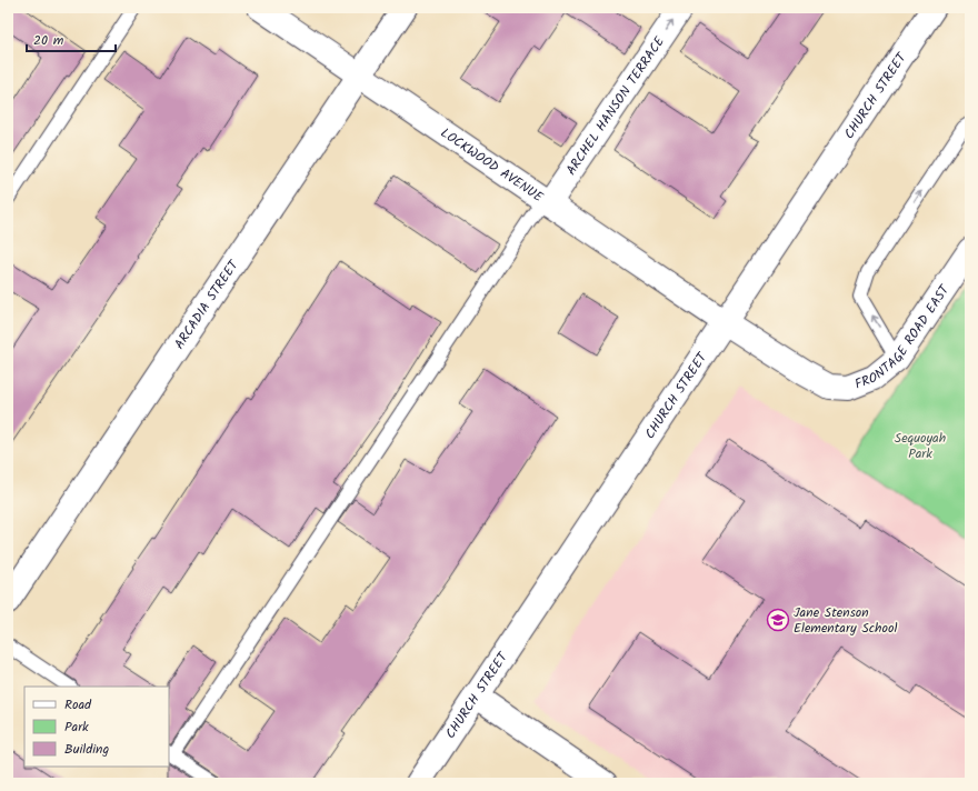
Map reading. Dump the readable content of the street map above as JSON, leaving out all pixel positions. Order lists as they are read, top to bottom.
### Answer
{
  "streets": {
    "street": [
      "CHURCH STREET",
      "ARCHEL HANSON TERRACE",
      "LOCKWOOD AVENUE",
      "ARCADIA STREET",
      "FRONTAGE ROAD EAST"
    ]
  },
  "crossings": [
    ["CHURCH STREET", "LOCKWOOD AVENUE"],
    ["CHURCH STREET", "FRONTAGE ROAD EAST"],
    ["ARCHEL HANSON TERRACE", "LOCKWOOD AVENUE"],
    ["LOCKWOOD AVENUE", "ARCADIA STREET"],
    ["LOCKWOOD AVENUE", "FRONTAGE ROAD EAST"]
  ],
  "one_way": ["ARCHEL HANSON TERRACE"],
  "parks": ["Sequoyah Park"],
  "places": {
    "school or university": ["Jane Stenson Elementary School"]
  },
  "legend": ["Road", "Park", "Building"],
  "scale_bar": "20 m"
}
